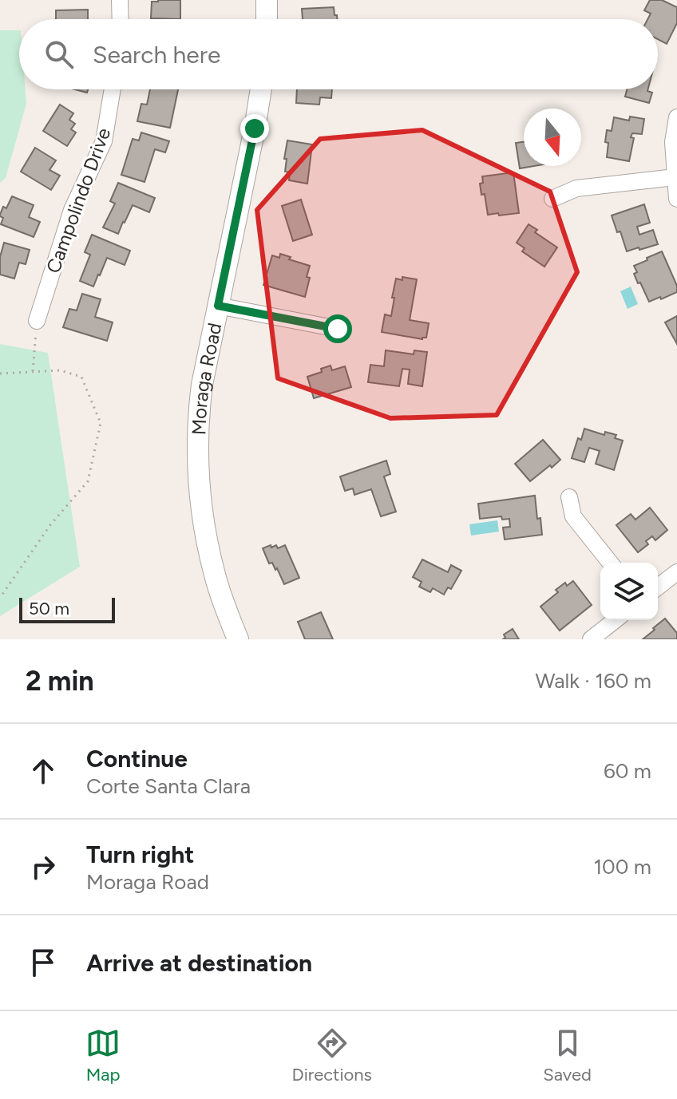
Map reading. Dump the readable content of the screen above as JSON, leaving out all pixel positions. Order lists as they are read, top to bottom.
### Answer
{
  "streets": {
    "main road": ["Moraga Road"],
    "street": ["Campolindo Drive"]
  },
  "scale_bar": "50 m",
  "north": "bottom",
  "page": {
    "search": "Search here",
    "scale": "50 m",
    "heading": ["2 min", "Walk · 160 m"],
    "list": [
      ["Continue", "Corte Santa Clara", "60 m"],
      ["Turn right", "Moraga Road", "100 m"],
      "Arrive at destination"
    ],
    "nav": ["Map", "Directions", "Saved"]
  }
}
